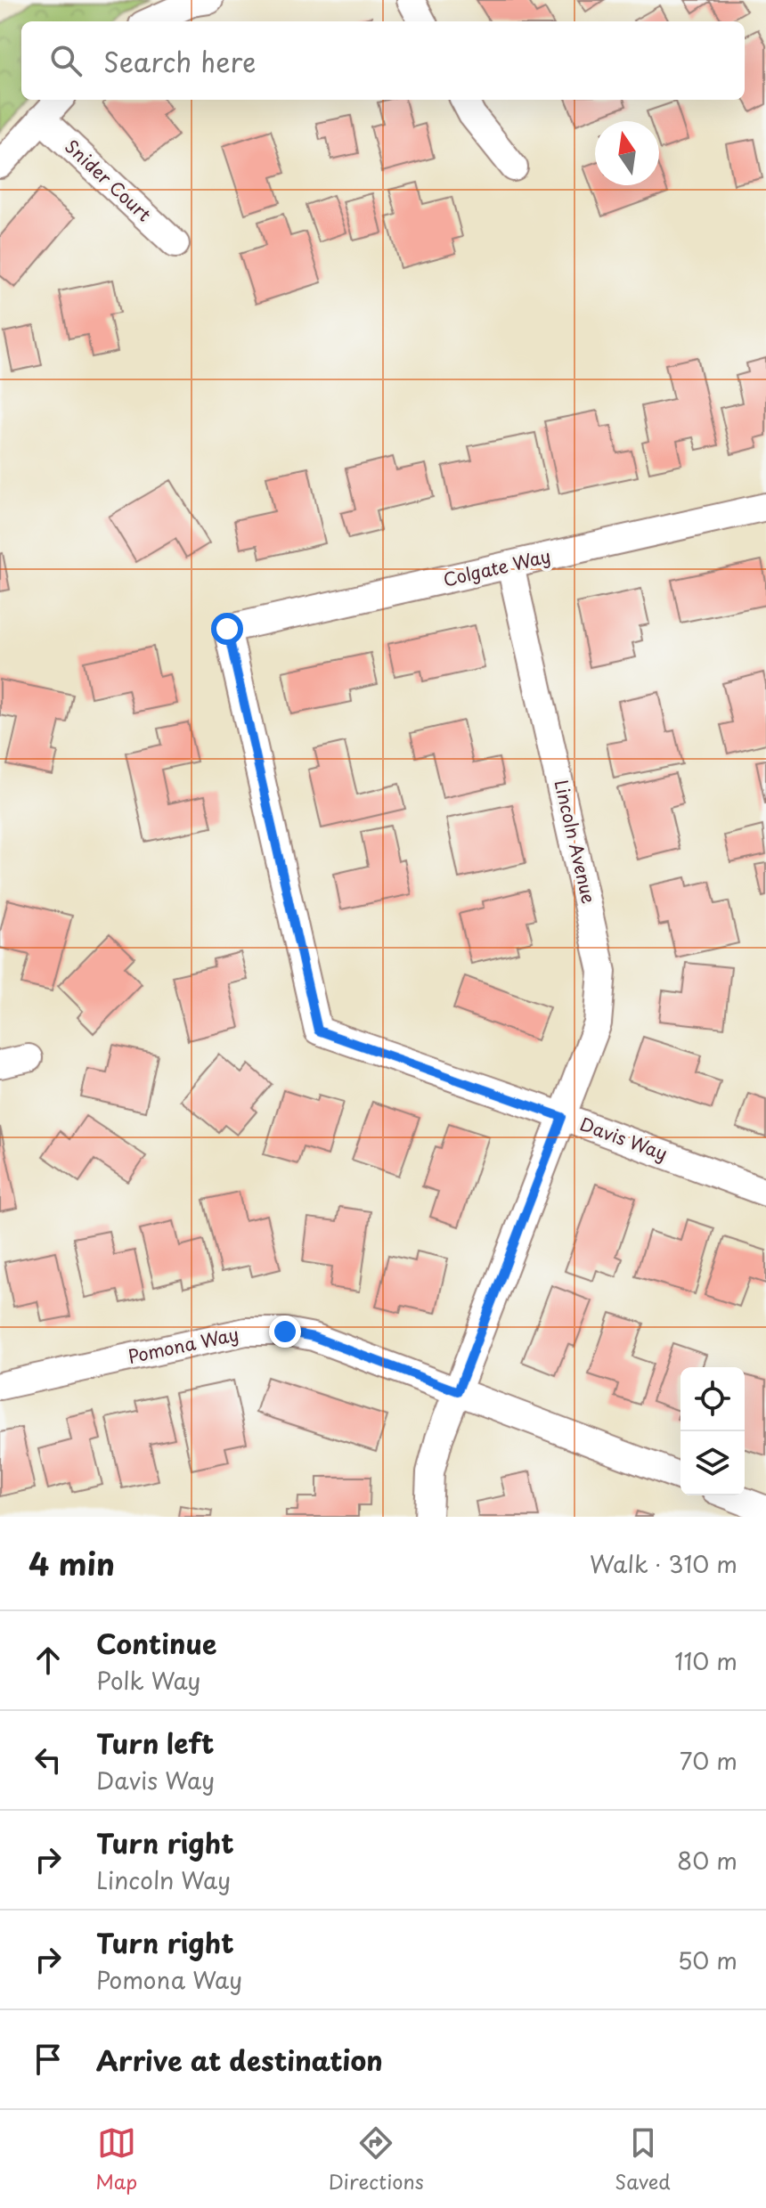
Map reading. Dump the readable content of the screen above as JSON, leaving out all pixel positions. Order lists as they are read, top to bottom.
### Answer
{
  "streets": {
    "street": [
      "Snider Court",
      "Colgate Way",
      "Lincoln Avenue",
      "Davis Way",
      "Pomona Way"
    ]
  },
  "crossings": [
    ["Colgate Way", "Lincoln Avenue"],
    ["Colgate Way", "Davis Way"],
    ["Lincoln Avenue", "Davis Way"],
    ["Lincoln Avenue", "Pomona Way"]
  ],
  "north": "top",
  "page": {
    "search": "Search here",
    "heading": ["4 min", "Walk · 310 m"],
    "list": [
      ["Continue", "Polk Way", "110 m"],
      ["Turn left", "Davis Way", "70 m"],
      ["Turn right", "Lincoln Way", "80 m"],
      ["Turn right", "Pomona Way", "50 m"],
      "Arrive at destination"
    ],
    "nav": ["Map", "Directions", "Saved"]
  }
}
